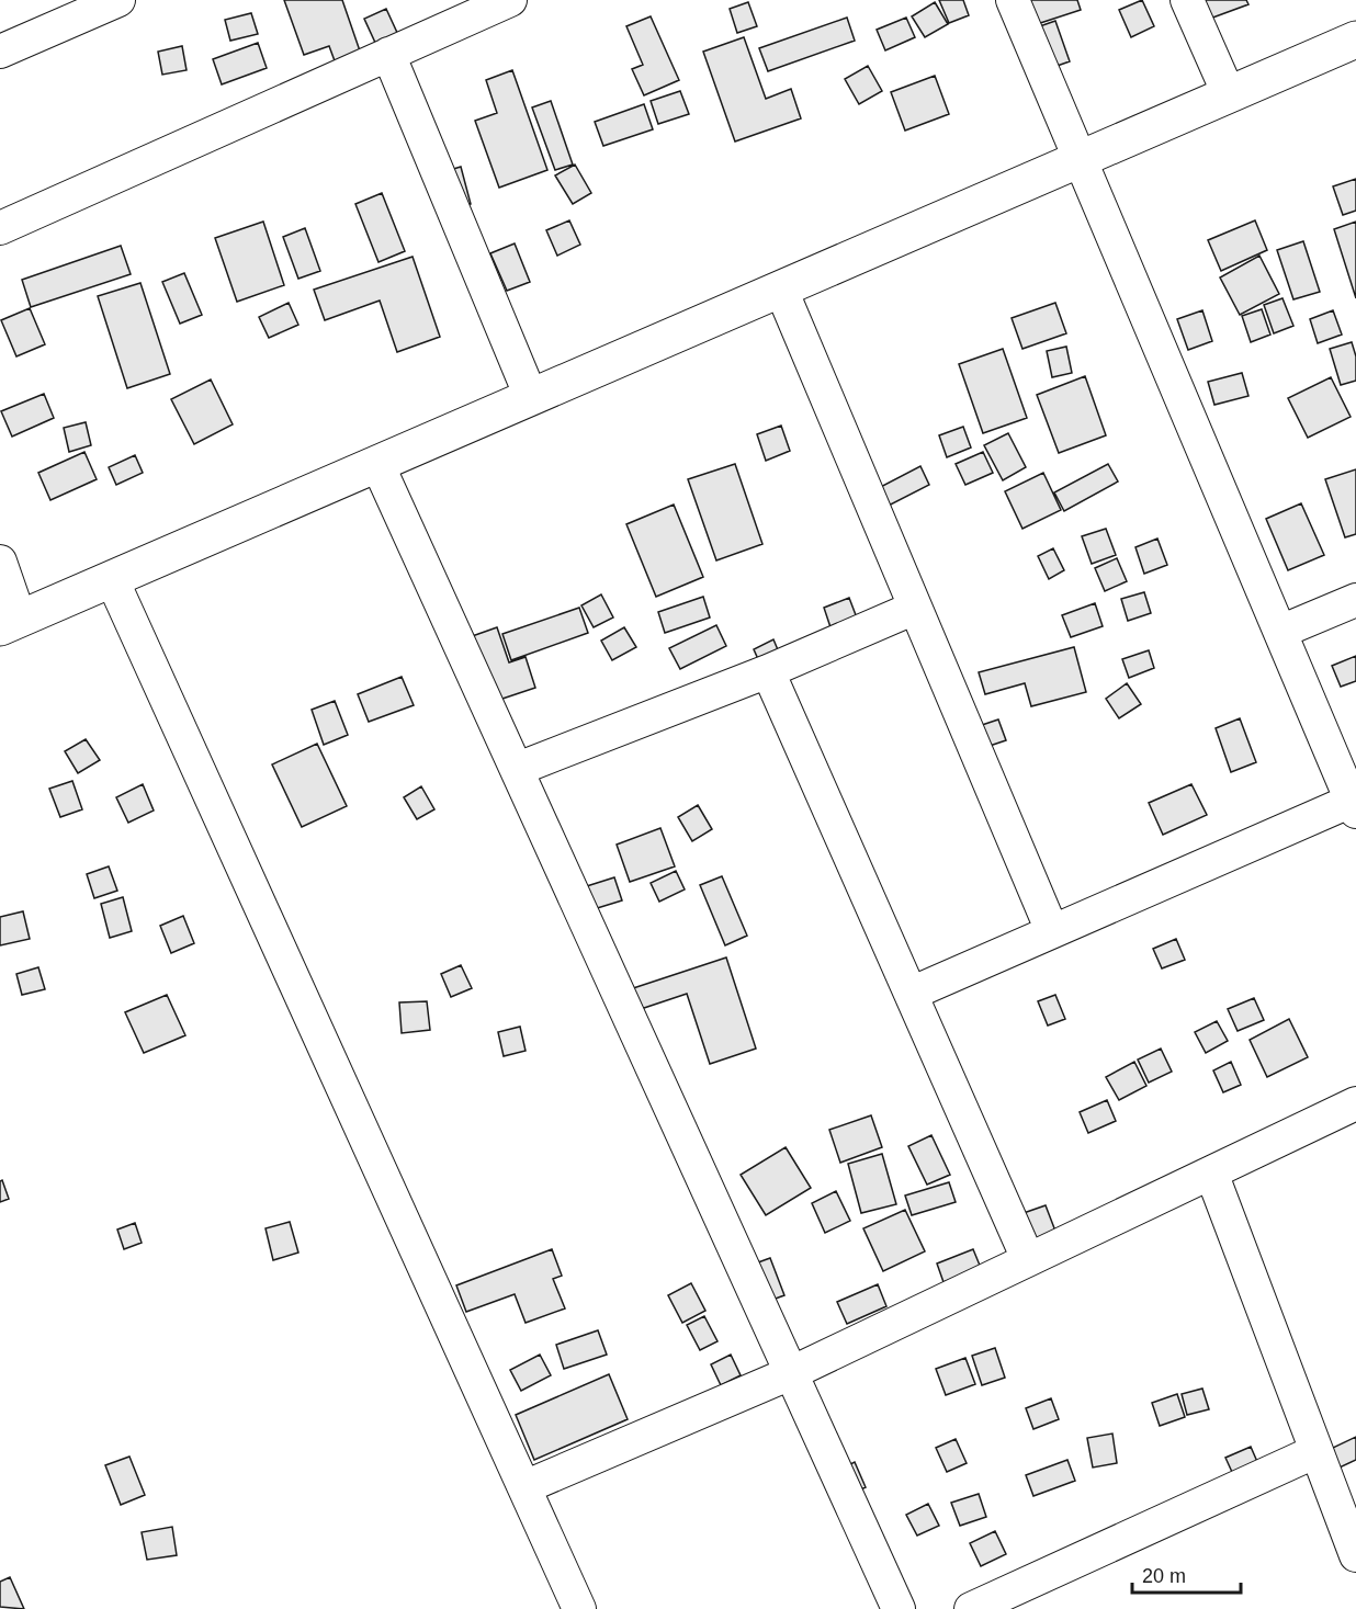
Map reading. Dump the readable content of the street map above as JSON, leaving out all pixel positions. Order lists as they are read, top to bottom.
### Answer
{
  "scale_bar": "20 m"
}
